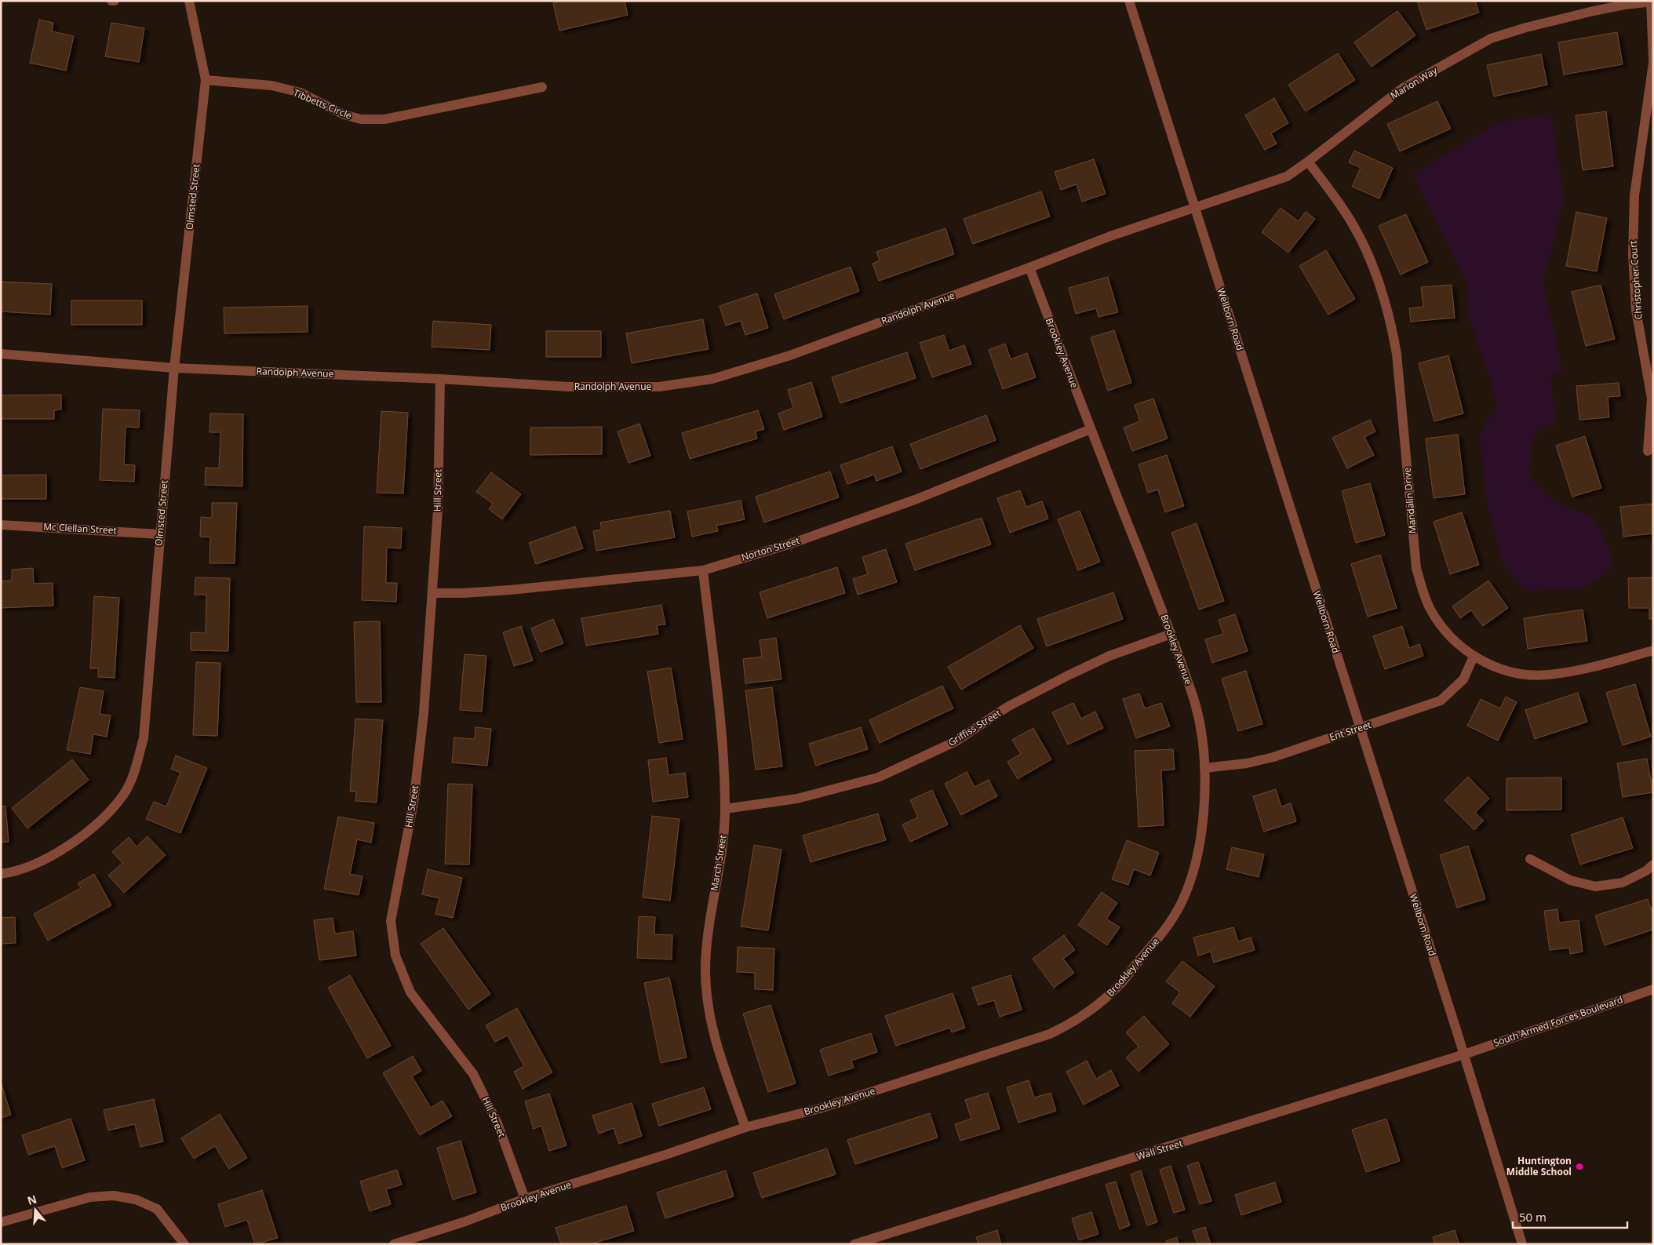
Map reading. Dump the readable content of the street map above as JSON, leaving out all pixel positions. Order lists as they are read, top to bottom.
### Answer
{
  "streets": {
    "street": [
      "Marion Way",
      "Tibbetts Circle",
      "Olmsted Street",
      "Christopher Court",
      "Randolph Avenue",
      "Wellborn Road",
      "Brookley Avenue",
      "Hill Street",
      "Mandalin Drive",
      "Mc Clellan Street",
      "Norton Street",
      "Griffiss Street",
      "Ent Street",
      "March Street",
      "South Armed Forces Boulevard",
      "Wall Street"
    ]
  },
  "crossings": [
    ["Marion Way", "Christopher Court"],
    ["Marion Way", "Randolph Avenue"],
    ["Marion Way", "Wellborn Road"],
    ["Marion Way", "Mandalin Drive"],
    ["Tibbetts Circle", "Olmsted Street"],
    ["Olmsted Street", "Randolph Avenue"],
    ["Olmsted Street", "Mc Clellan Street"],
    ["Randolph Avenue", "Wellborn Road"],
    ["Randolph Avenue", "Brookley Avenue"],
    ["Randolph Avenue", "Hill Street"],
    ["Wellborn Road", "Ent Street"],
    ["Wellborn Road", "South Armed Forces Boulevard"],
    ["Wellborn Road", "Wall Street"],
    ["Brookley Avenue", "Hill Street"],
    ["Brookley Avenue", "Norton Street"],
    ["Brookley Avenue", "Griffiss Street"],
    ["Brookley Avenue", "Ent Street"],
    ["Brookley Avenue", "March Street"],
    ["Hill Street", "Norton Street"],
    ["Mandalin Drive", "Ent Street"],
    ["Norton Street", "March Street"],
    ["Griffiss Street", "March Street"],
    ["South Armed Forces Boulevard", "Wall Street"]
  ],
  "places": ["Huntington Middle School"],
  "scale_bar": "50 m",
  "north": "top"
}
